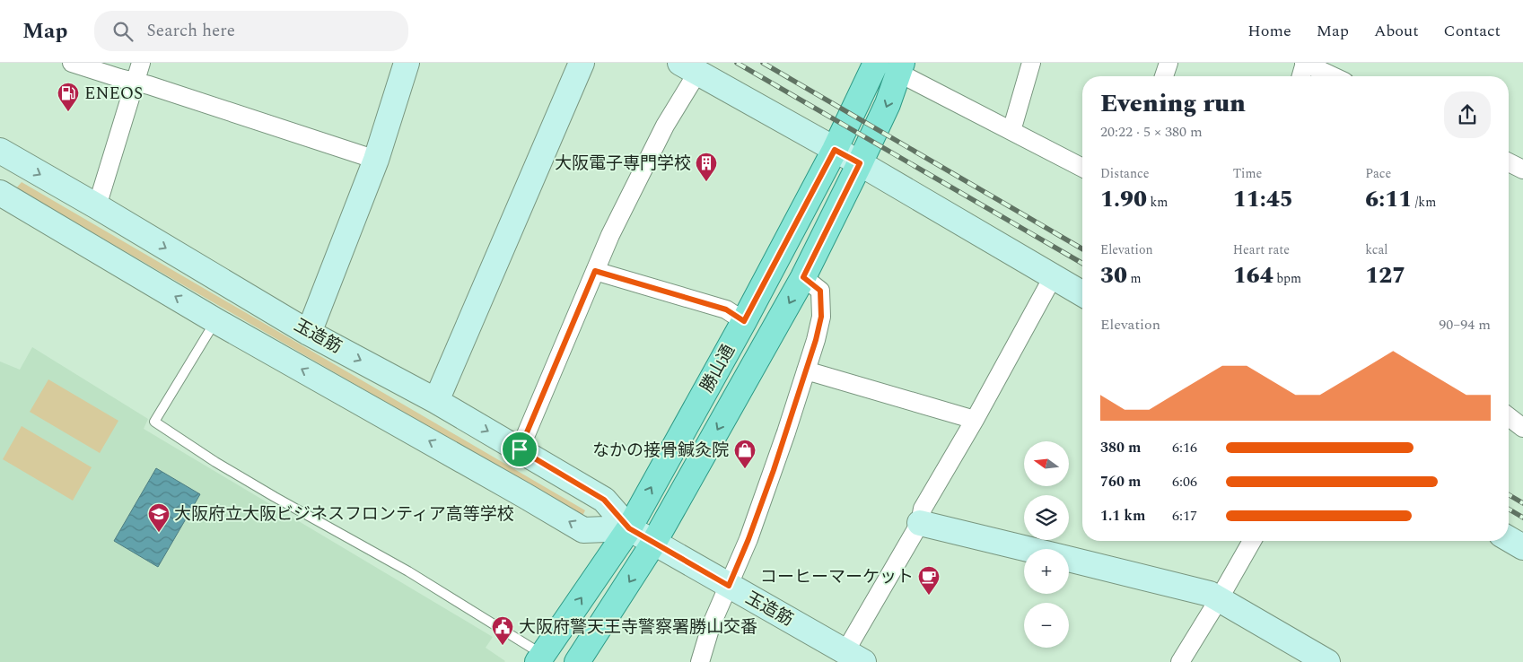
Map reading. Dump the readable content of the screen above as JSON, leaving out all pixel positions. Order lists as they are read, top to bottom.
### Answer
{
  "streets": {
    "main road": ["勝山通"],
    "street": ["玉造筋"]
  },
  "crossings": [
    ["玉造筋", "勝山通"]
  ],
  "places": {
    "fuel station": ["ENEOS"],
    "building": ["大阪電子専門学校"],
    "shop": ["なかの接骨鍼灸院"],
    "school or university": ["大阪府立大阪ビジネスフロンティア高等学校"],
    "cafe": ["コーヒーマーケット"],
    "public building": ["大阪府警天王寺警察署勝山交番"]
  },
  "north": "left",
  "page": {
    "header": "Map",
    "search": "Search here",
    "nav": [
      "Home",
      "Map",
      "About",
      "Contact"
    ],
    "heading": ["Evening run", "20:22 · 5 × 380 m"],
    "stats": [
      ["Distance", "1.90 km"],
      ["Time", "11:45"],
      ["Pace", "6:11 /km"],
      ["Elevation", "30 m"],
      ["Heart rate", "164 bpm"],
      ["kcal", "127"]
    ],
    "chart": ["Elevation", "90–94 m"],
    "list": [
      {
        "name": "380 m",
        "note": "6:16"
      },
      {
        "name": "760 m",
        "note": "6:06"
      },
      {
        "name": "1.1 km",
        "note": "6:17"
      }
    ],
    "map_buttons": ["+", "−"]
  }
}
